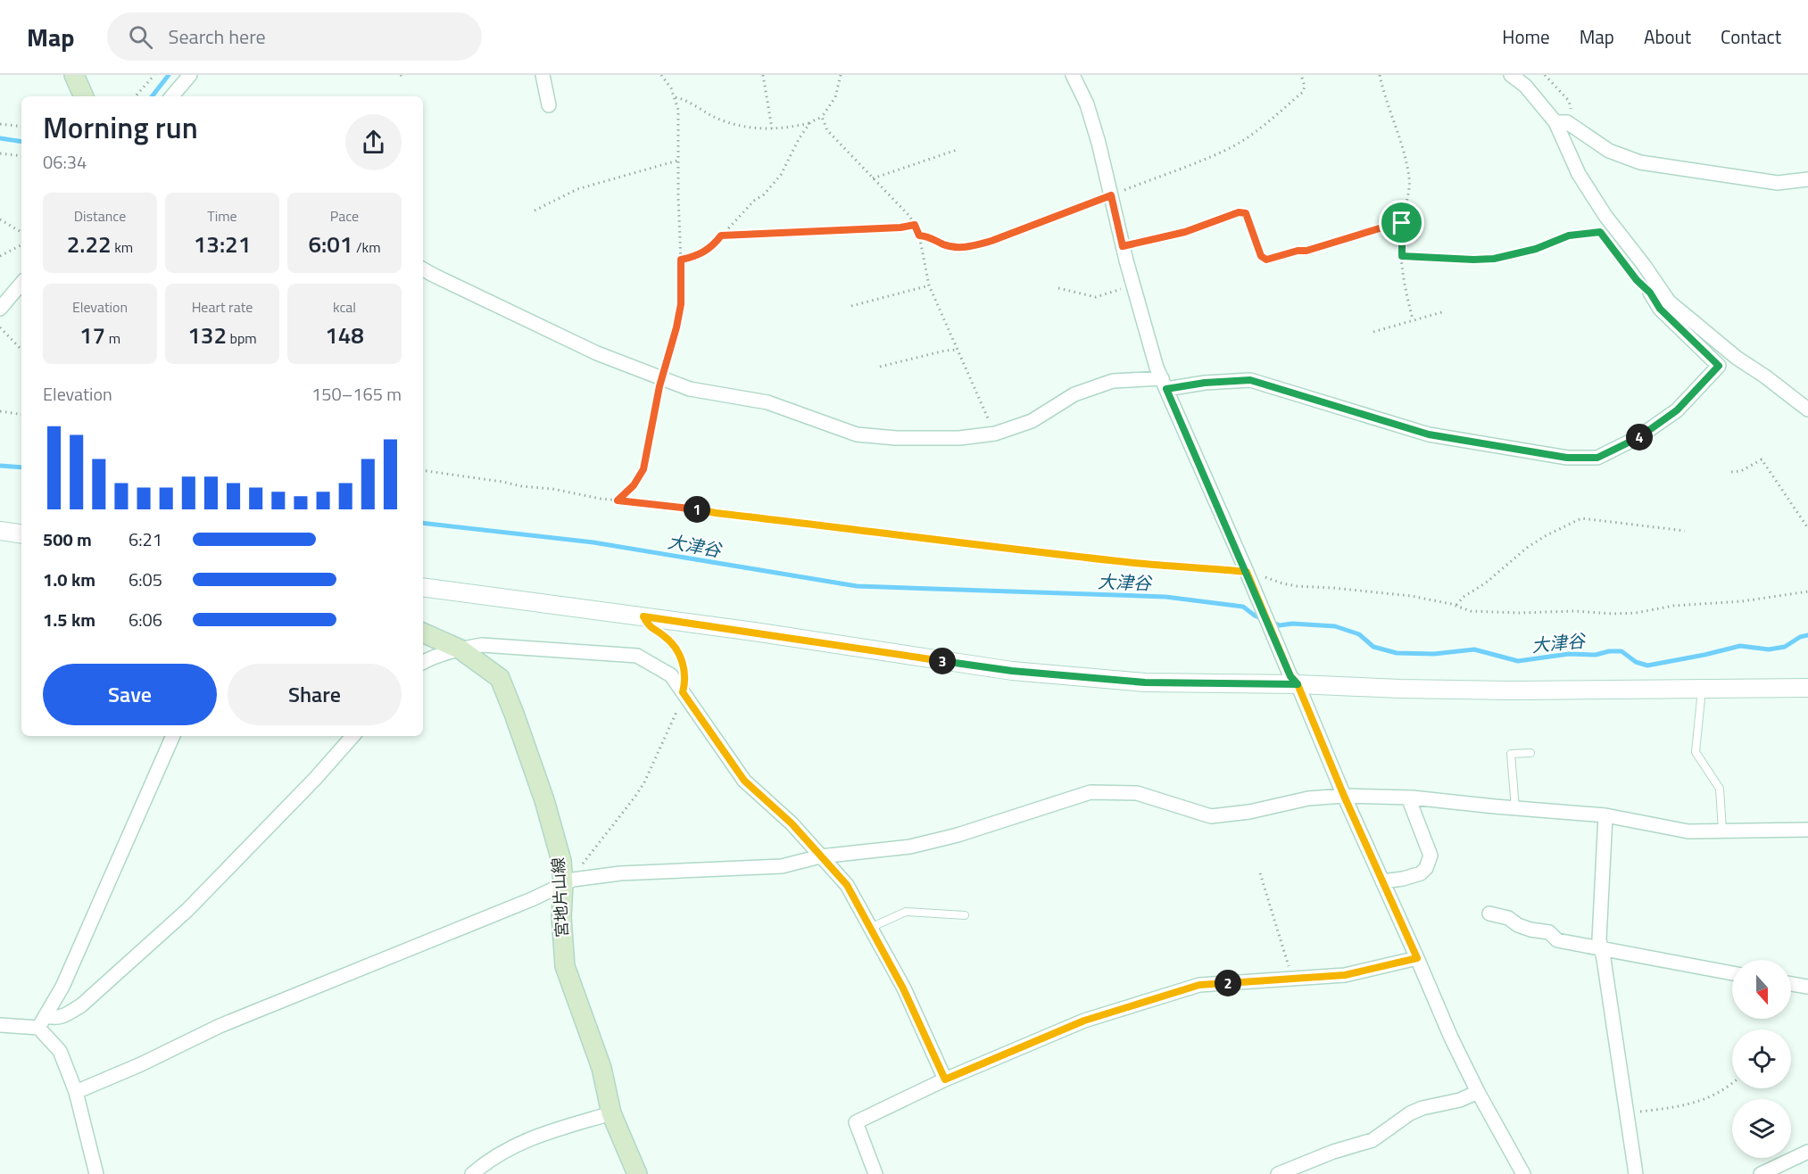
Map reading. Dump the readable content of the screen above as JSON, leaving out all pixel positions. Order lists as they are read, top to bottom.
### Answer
{
  "streets": {
    "main road": ["宮地片山線"]
  },
  "water": ["大津谷"],
  "north": "bottom",
  "page": {
    "header": "Map",
    "search": "Search here",
    "nav": [
      "Home",
      "Map",
      "About",
      "Contact"
    ],
    "heading": ["Morning run", "06:34"],
    "stats": [
      ["Distance", "2.22 km"],
      ["Time", "13:21"],
      ["Pace", "6:01 /km"],
      ["Elevation", "17 m"],
      ["Heart rate", "132 bpm"],
      ["kcal", "148"]
    ],
    "chart": ["Elevation", "150–165 m"],
    "pins": [
      "4",
      "1",
      "3",
      "2"
    ],
    "list": [
      {
        "name": "500 m",
        "note": "6:21"
      },
      {
        "name": "1.0 km",
        "note": "6:05"
      },
      {
        "name": "1.5 km",
        "note": "6:06"
      }
    ],
    "buttons": ["Save", "Share"]
  }
}
